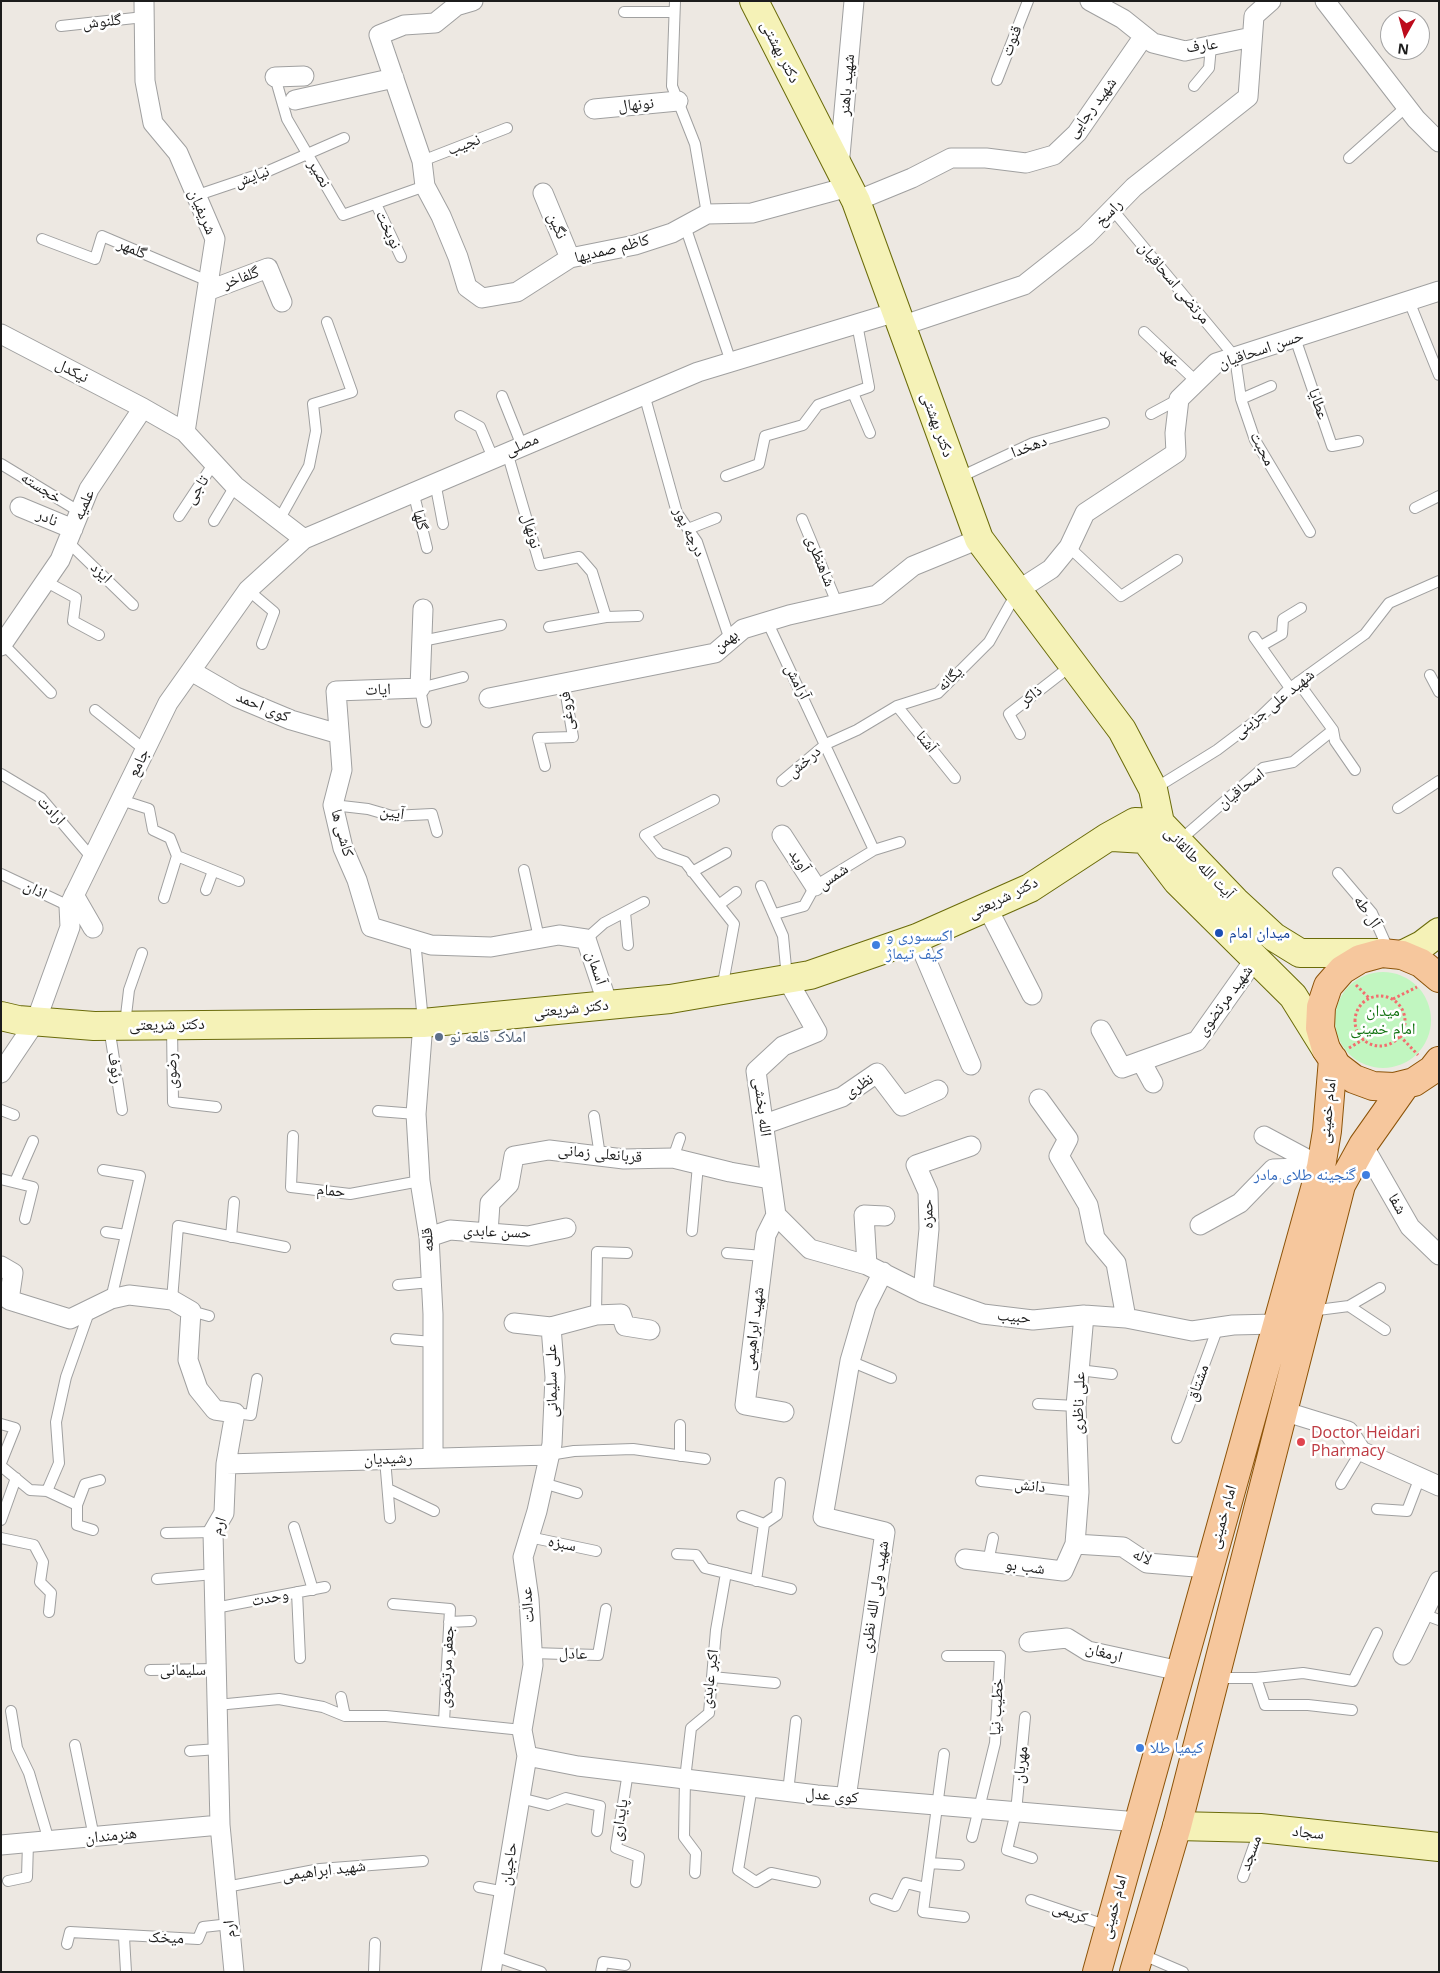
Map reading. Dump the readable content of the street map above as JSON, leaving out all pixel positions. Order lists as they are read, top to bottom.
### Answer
{
  "streets": {
    "main road": [
      "دکتر بهشتی",
      "آیت الله طالقانی",
      "دکتر شریعتی",
      "امام خمینی",
      "سجاد"
    ],
    "street": [
      "عارف",
      "شهید باهنر",
      "نونهال",
      "شهید رجایی",
      "نصیر",
      "شریفیان",
      "راسخ",
      "نگین",
      "کاظم صمدیها",
      "گلفاخر",
      "حسن اسحاقیان",
      "نیکدل",
      "مصلی",
      "علمیه",
      "نادر",
      "بهمن",
      "ایات",
      "کوی احمد",
      "جامع",
      "کاشی ها",
      "آوید",
      "آسمان",
      "شهید مرتضوی",
      "نظری",
      "الله بخشی",
      "قربانعلی زمانی",
      "شفا",
      "حمزه",
      "حسن عابدی",
      "قلعه",
      "حبیب",
      "شهید ابراهیمی",
      "علی سلیمانی",
      "علی ناظری",
      "رشیدیان",
      "ارم",
      "لاله",
      "شب بو",
      "شهید ولی الله نظری",
      "عدالت",
      "ارمغان",
      "کوی عدل",
      "هنرمندان",
      "حاجیان"
    ],
    "lane": [
      "گلنوش",
      "قنوت",
      "نجیب",
      "نیایش",
      "نوبخت",
      "گلمهر",
      "مرتضی اسحاقیان",
      "عهد",
      "عطایا",
      "دهخدا",
      "محبت",
      "خجسته",
      "تاجی",
      "گلها",
      "درچه پور",
      "شاهنظری",
      "ایزد",
      "یگانه",
      "آرامش",
      "ذاکر",
      "شهید علی جزینی",
      "فروغی",
      "آشنا",
      "درخش",
      "اسحاقیان",
      "ارادت",
      "آیین",
      "شمس",
      "اذان",
      "آل طه",
      "رئوف",
      "رضوی",
      "حمام",
      "مشتاق",
      "دانش",
      "سبزه",
      "وحدت",
      "عادل",
      "جعفر مرتضوی",
      "سلیمانی",
      "اکبر عابدی",
      "خطیب نیا",
      "مهربان",
      "پایداری",
      "مسجد",
      "کریمی",
      "میخک"
    ]
  },
  "crossings": [
    ["گلنوش", "شریفیان"],
    ["عارف", "شهید رجایی"],
    ["عارف", "راسخ"],
    ["دکتر بهشتی", "شهید باهنر"],
    ["دکتر بهشتی", "شهید رجایی"],
    ["دکتر بهشتی", "راسخ"],
    ["دکتر بهشتی", "کاظم صمدیها"],
    ["دکتر بهشتی", "مصلی"],
    ["دکتر بهشتی", "دهخدا"],
    ["دکتر بهشتی", "بهمن"],
    ["دکتر بهشتی", "یگانه"],
    ["دکتر بهشتی", "ذاکر"],
    ["دکتر بهشتی", "شهید علی جزینی"],
    ["دکتر بهشتی", "اسحاقیان"],
    ["دکتر بهشتی", "آیت الله طالقانی"],
    ["شهید باهنر", "شهید رجایی"],
    ["شهید باهنر", "کاظم صمدیها"],
    ["نونهال", "مصلی"],
    ["شهید رجایی", "کاظم صمدیها"],
    ["نجیب", "کاظم صمدیها"],
    ["نصیر", "نیایش"],
    ["نصیر", "نوبخت"],
    ["نصیر", "کاظم صمدیها"],
    ["نیایش", "شریفیان"],
    ["شریفیان", "گلمهر"],
    ["شریفیان", "گلفاخر"],
    ["راسخ", "مرتضی اسحاقیان"],
    ["راسخ", "مصلی"],
    ["نگین", "کاظم صمدیها"],
    ["گلمهر", "گلفاخر"],
    ["مرتضی اسحاقیان", "حسن اسحاقیان"],
    ["مرتضی اسحاقیان", "محبت"],
    ["حسن اسحاقیان", "عهد"],
    ["حسن اسحاقیان", "عطایا"],
    ["حسن اسحاقیان", "محبت"],
    ["نیکدل", "علمیه"],
    ["مصلی", "گلها"],
    ["مصلی", "درچه پور"],
    ["مصلی", "جامع"],
    ["خجسته", "علمیه"],
    ["خجسته", "نادر"],
    ["خجسته", "ایزد"],
    ["علمیه", "نادر"],
    ["علمیه", "ایزد"],
    ["نادر", "ایزد"],
    ["درچه پور", "بهمن"],
    ["شاهنظری", "بهمن"],
    ["بهمن", "آرامش"],
    ["بهمن", "فروغی"],
    ["یگانه", "آرامش"],
    ["یگانه", "آشنا"],
    ["یگانه", "درخش"],
    ["آرامش", "درخش"],
    ["ایات", "کاشی ها"],
    ["کوی احمد", "جامع"],
    ["کوی احمد", "کاشی ها"],
    ["جامع", "ارادت"],
    ["جامع", "اذان"],
    ["جامع", "دکتر شریعتی"],
    ["اسحاقیان", "آیت الله طالقانی"],
    ["آیین", "کاشی ها"],
    ["کاشی ها", "آسمان"],
    ["آوید", "شمس"],
    ["آیت الله طالقانی", "دکتر شریعتی"],
    ["آیت الله طالقانی", "آل طه"],
    ["آیت الله طالقانی", "شهید مرتضوی"],
    ["آیت الله طالقانی", "امام خمینی"],
    ["دکتر شریعتی", "آسمان"],
    ["دکتر شریعتی", "رئوف"],
    ["دکتر شریعتی", "رضوی"],
    ["دکتر شریعتی", "الله بخشی"],
    ["دکتر شریعتی", "قلعه"],
    ["نظری", "الله بخشی"],
    ["الله بخشی", "قربانعلی زمانی"],
    ["الله بخشی", "حبیب"],
    ["الله بخشی", "شهید ابراهیمی"],
    ["امام خمینی", "شفا"],
    ["امام خمینی", "حبیب"],
    ["امام خمینی", "لاله"],
    ["امام خمینی", "ارمغان"],
    ["امام خمینی", "کوی عدل"],
    ["امام خمینی", "سجاد"],
    ["امام خمینی", "کریمی"],
    ["قربانعلی زمانی", "حسن عابدی"],
    ["حمام", "قلعه"],
    ["حمزه", "حبیب"],
    ["حسن عابدی", "قلعه"],
    ["قلعه", "رشیدیان"],
    ["حبیب", "شهید ابراهیمی"],
    ["حبیب", "مشتاق"],
    ["حبیب", "علی ناظری"],
    ["حبیب", "شهید ولی الله نظری"],
    ["شهید ابراهیمی", "ارم"],
    ["علی سلیمانی", "رشیدیان"],
    ["علی سلیمانی", "عدالت"],
    ["علی ناظری", "دانش"],
    ["علی ناظری", "شب بو"],
    ["رشیدیان", "ارم"],
    ["رشیدیان", "عدالت"],
    ["دانش", "شب بو"],
    ["ارم", "وحدت"],
    ["ارم", "سلیمانی"],
    ["ارم", "هنرمندان"],
    ["ارم", "میخک"],
    ["سبزه", "عدالت"],
    ["لاله", "شب بو"],
    ["شهید ولی الله نظری", "کوی عدل"],
    ["عدالت", "عادل"],
    ["عدالت", "کوی عدل"],
    ["عدالت", "حاجیان"],
    ["اکبر عابدی", "کوی عدل"],
    ["خطیب نیا", "کوی عدل"],
    ["مهربان", "کوی عدل"],
    ["کوی عدل", "پایداری"],
    ["کوی عدل", "حاجیان"],
    ["سجاد", "مسجد"]
  ],
  "parks": ["میدان امام خمینی"],
  "places": [
    "میدان امام",
    "اکسسوری و کیف تیماژ",
    "املاک قلعه نو",
    "گنجینه طلای مادر",
    "Doctor Heidari Pharmacy",
    "کیمیا طلا"
  ],
  "north": "bottom"
}
